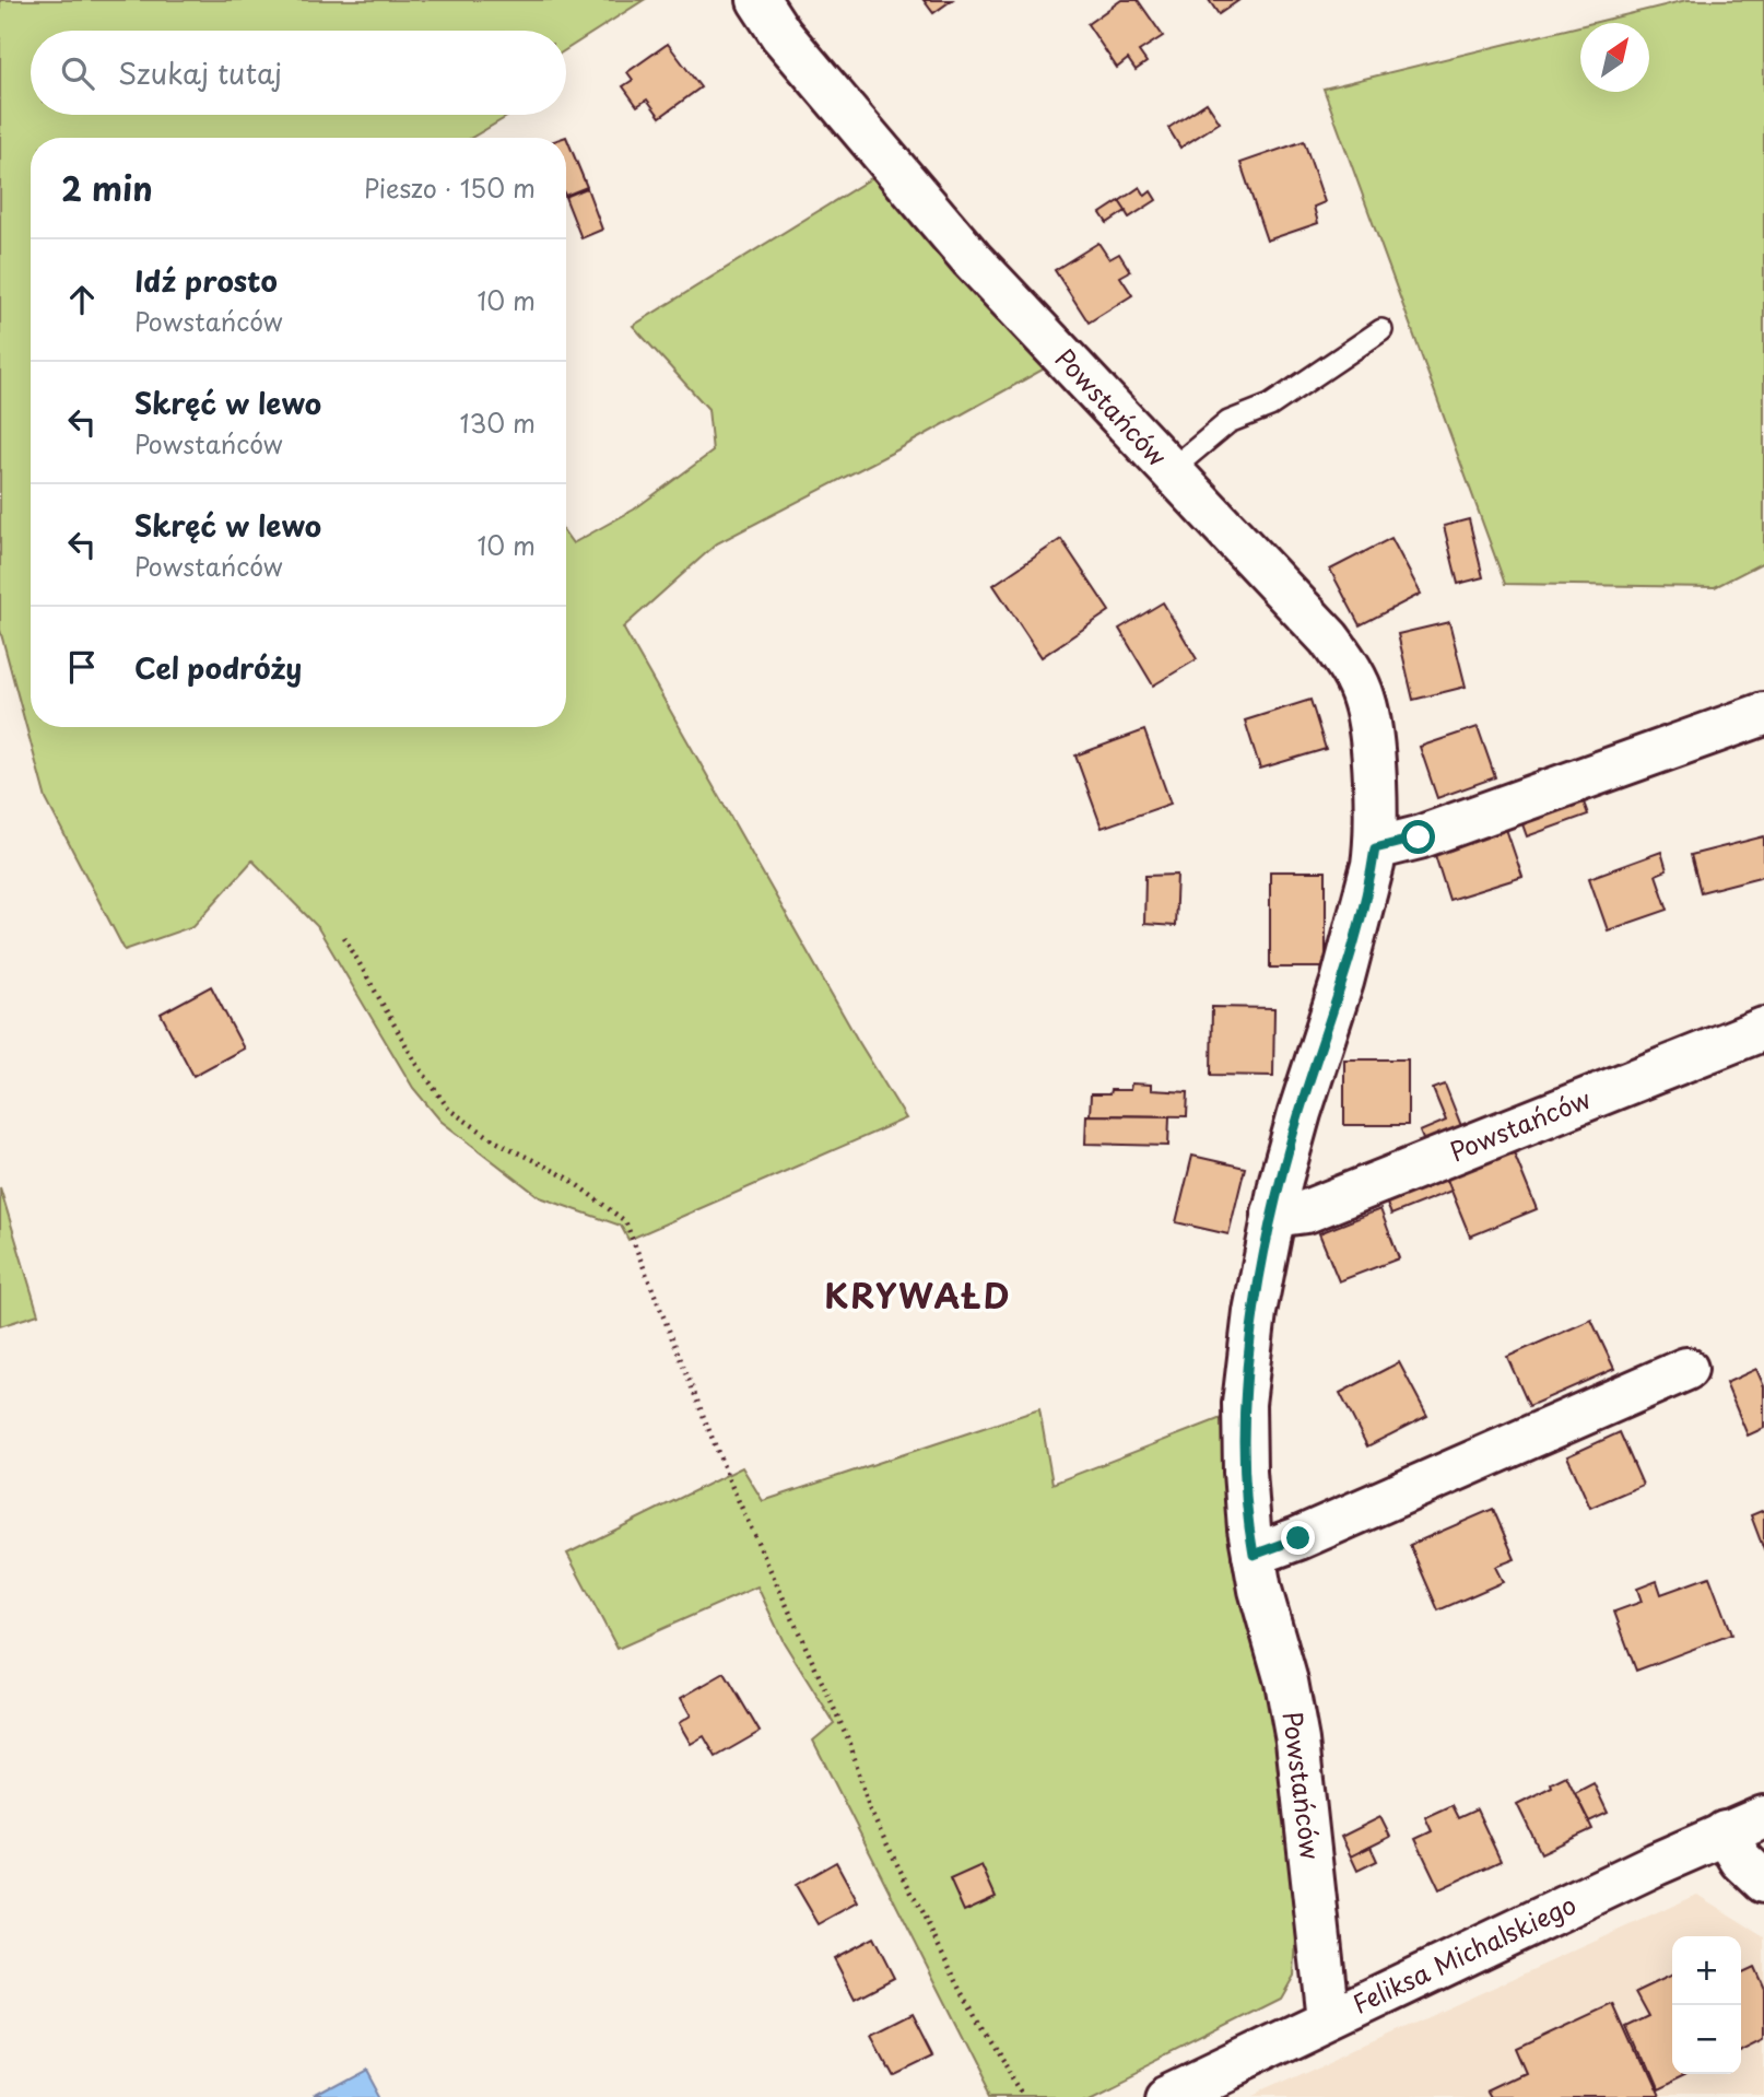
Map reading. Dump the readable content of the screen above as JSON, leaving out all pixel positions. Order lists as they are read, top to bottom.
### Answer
{
  "streets": {
    "street": ["Powstańców", "Feliksa Michalskiego"]
  },
  "crossings": [
    ["Powstańców", "Feliksa Michalskiego"]
  ],
  "districts": ["KRYWAŁD"],
  "north": "top right",
  "page": {
    "search": "Szukaj tutaj",
    "heading": ["2 min", "Pieszo · 150 m"],
    "list": [
      ["Idź prosto", "Powstańców", "10 m"],
      ["Skręć w lewo", "Powstańców", "130 m"],
      ["Skręć w lewo", "Powstańców", "10 m"],
      "Cel podróży"
    ],
    "map_buttons": ["+", "−"]
  }
}
